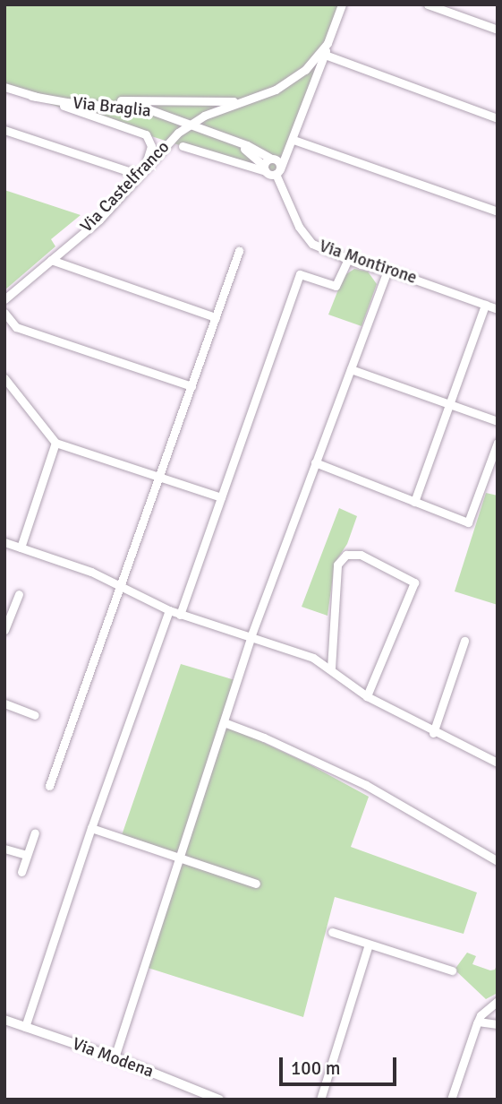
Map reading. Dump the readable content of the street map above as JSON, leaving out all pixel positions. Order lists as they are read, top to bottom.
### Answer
{
  "streets": {
    "main road": ["Via Modena"],
    "street": ["Via Braglia", "Via Castelfranco", "Via Montirone"]
  },
  "crossings": [
    ["Via Braglia", "Via Castelfranco"],
    ["Via Castelfranco", "Via Montirone"]
  ],
  "scale_bar": "100 m"
}
